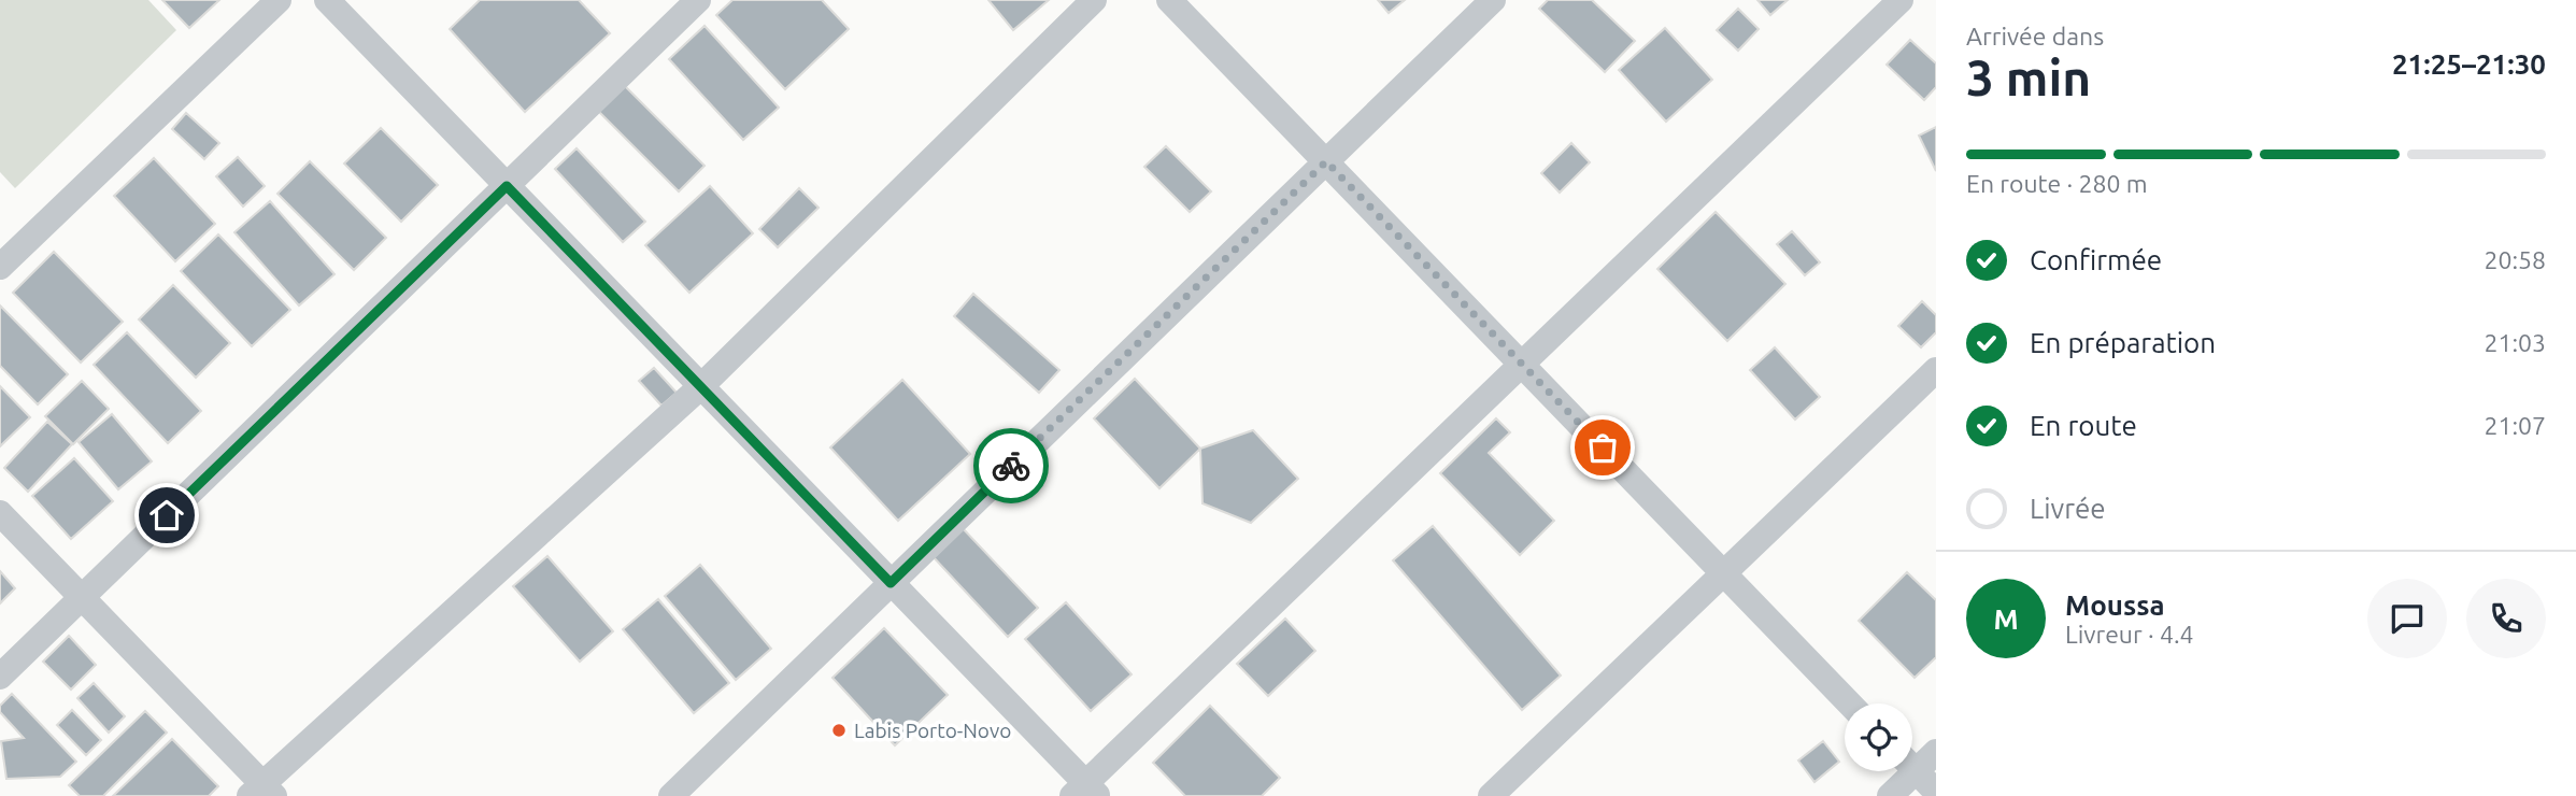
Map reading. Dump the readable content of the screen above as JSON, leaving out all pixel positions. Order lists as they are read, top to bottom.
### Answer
{
  "places": ["Labis Porto-Novo"],
  "page": {
    "heading": ["3 min", "Arrivée dans", "21:25–21:30"],
    "panel": ["Moussa", "Livreur · 4.4"],
    "bar": "En route · 280 m",
    "list": [
      ["Confirmée", "20:58"],
      ["En préparation", "21:03"],
      ["En route", "21:07"],
      "Livrée"
    ],
    "round": "M"
  }
}
